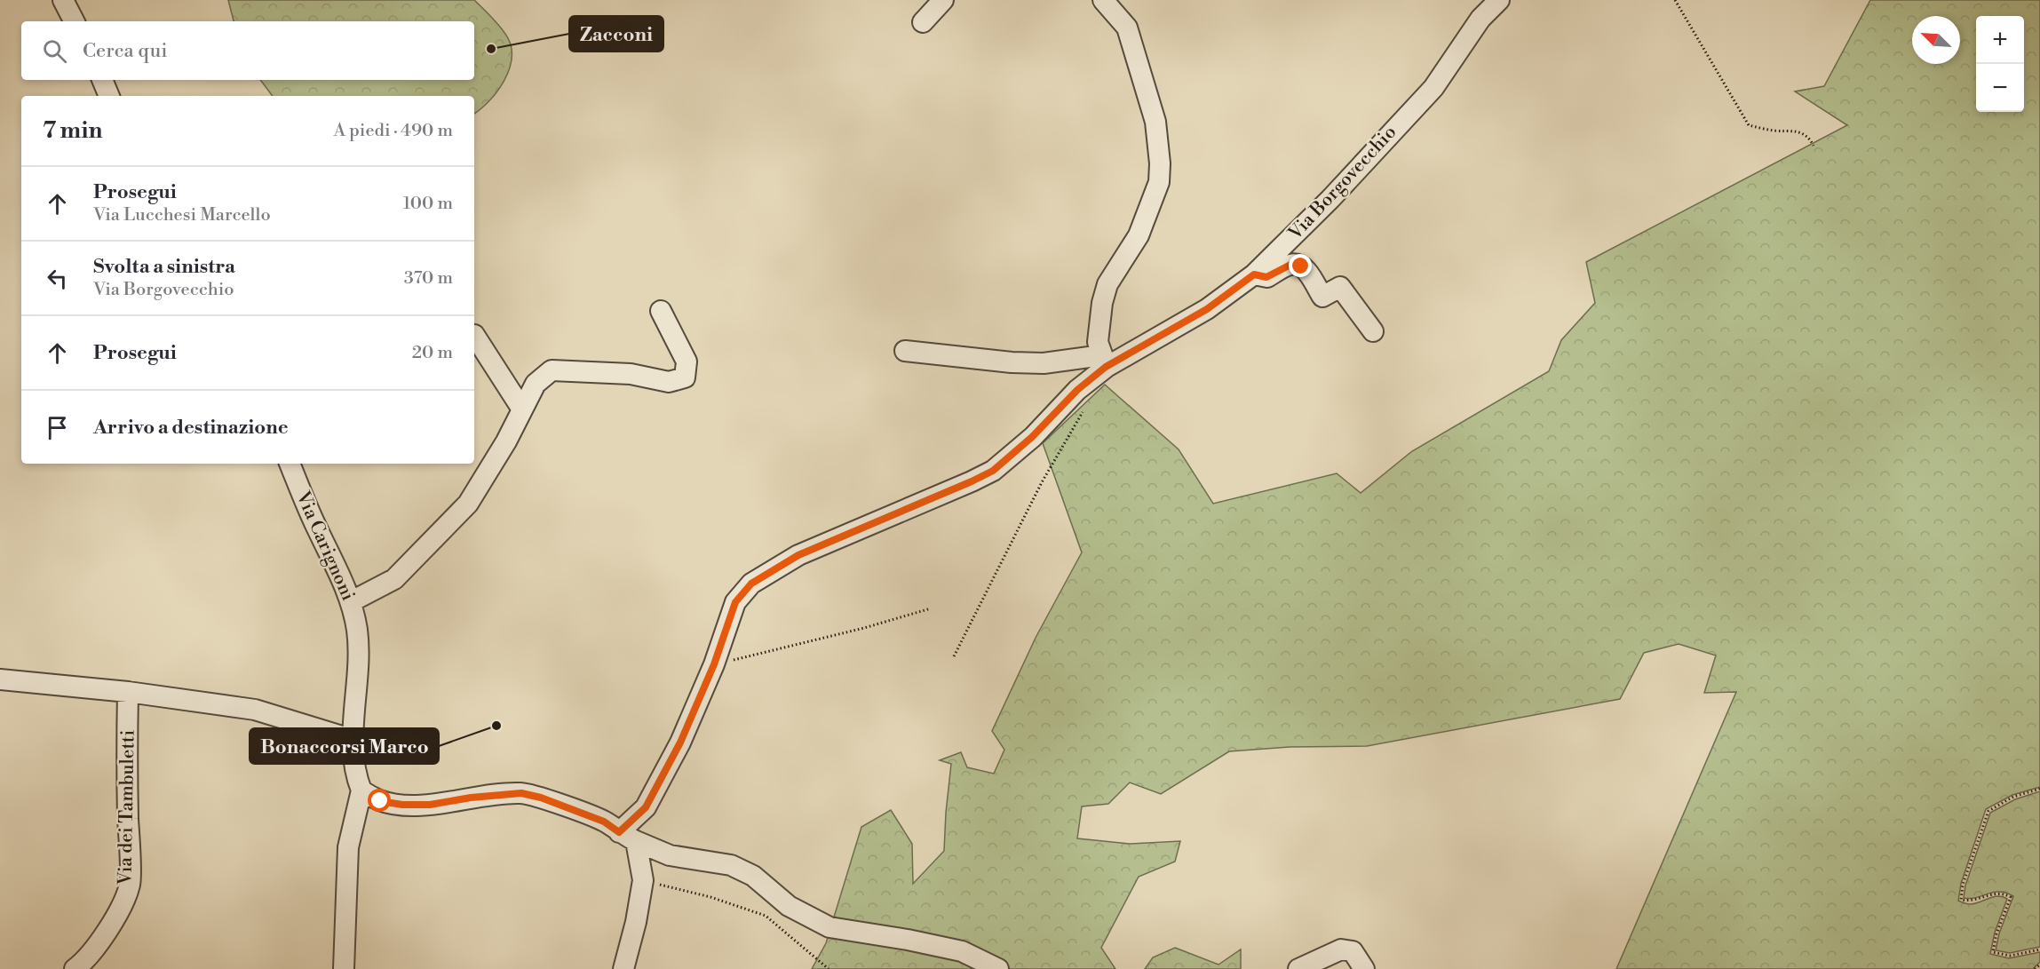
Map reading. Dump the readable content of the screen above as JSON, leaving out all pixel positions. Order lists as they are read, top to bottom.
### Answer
{
  "streets": {
    "street": ["Via Borgovecchio", "Via Carignoni", "Via dei Tambuletti"]
  },
  "places": ["Zacconi", "Bonaccorsi Marco"],
  "north": "top left",
  "page": {
    "map_buttons": ["+", "−"],
    "search": "Cerca qui",
    "heading": ["7 min", "A piedi · 490 m"],
    "list": [
      ["Prosegui", "Via Lucchesi Marcello", "100 m"],
      ["Svolta a sinistra", "Via Borgovecchio", "370 m"],
      ["Prosegui", "20 m"],
      "Arrivo a destinazione"
    ]
  }
}
